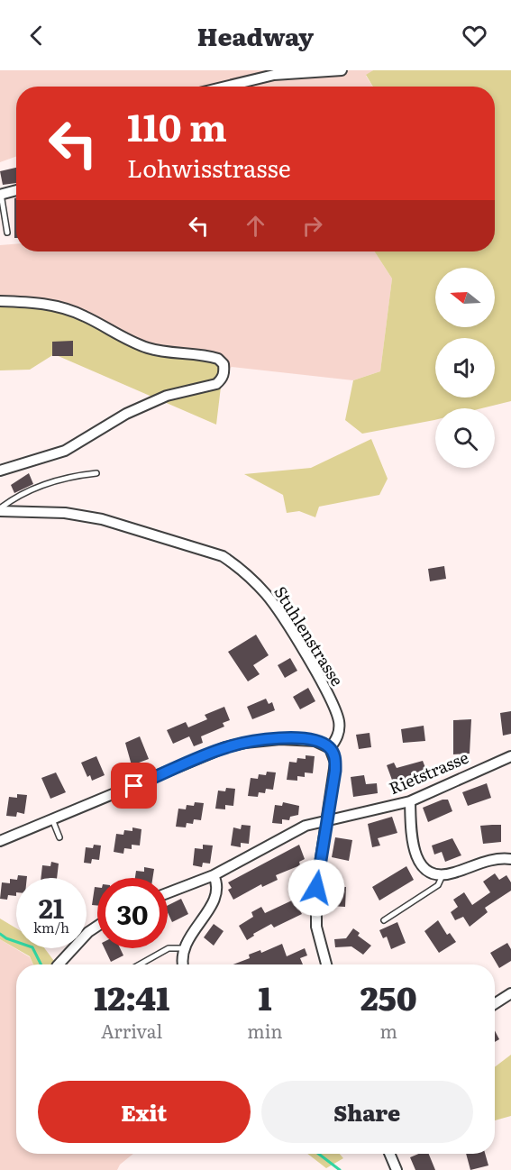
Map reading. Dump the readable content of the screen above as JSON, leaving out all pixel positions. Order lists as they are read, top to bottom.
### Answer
{
  "streets": {
    "street": ["Stuhlenstrasse", "Rietstrasse"]
  },
  "north": "left",
  "page": {
    "header": "Headway",
    "turn": ["110 m", "Lohwisstrasse"],
    "speed": "21 km/h",
    "limit": "30",
    "eta": [
      "12:41",
      "Arrival",
      "1",
      "min",
      "250",
      "m"
    ],
    "buttons": ["Exit", "Share"]
  }
}
